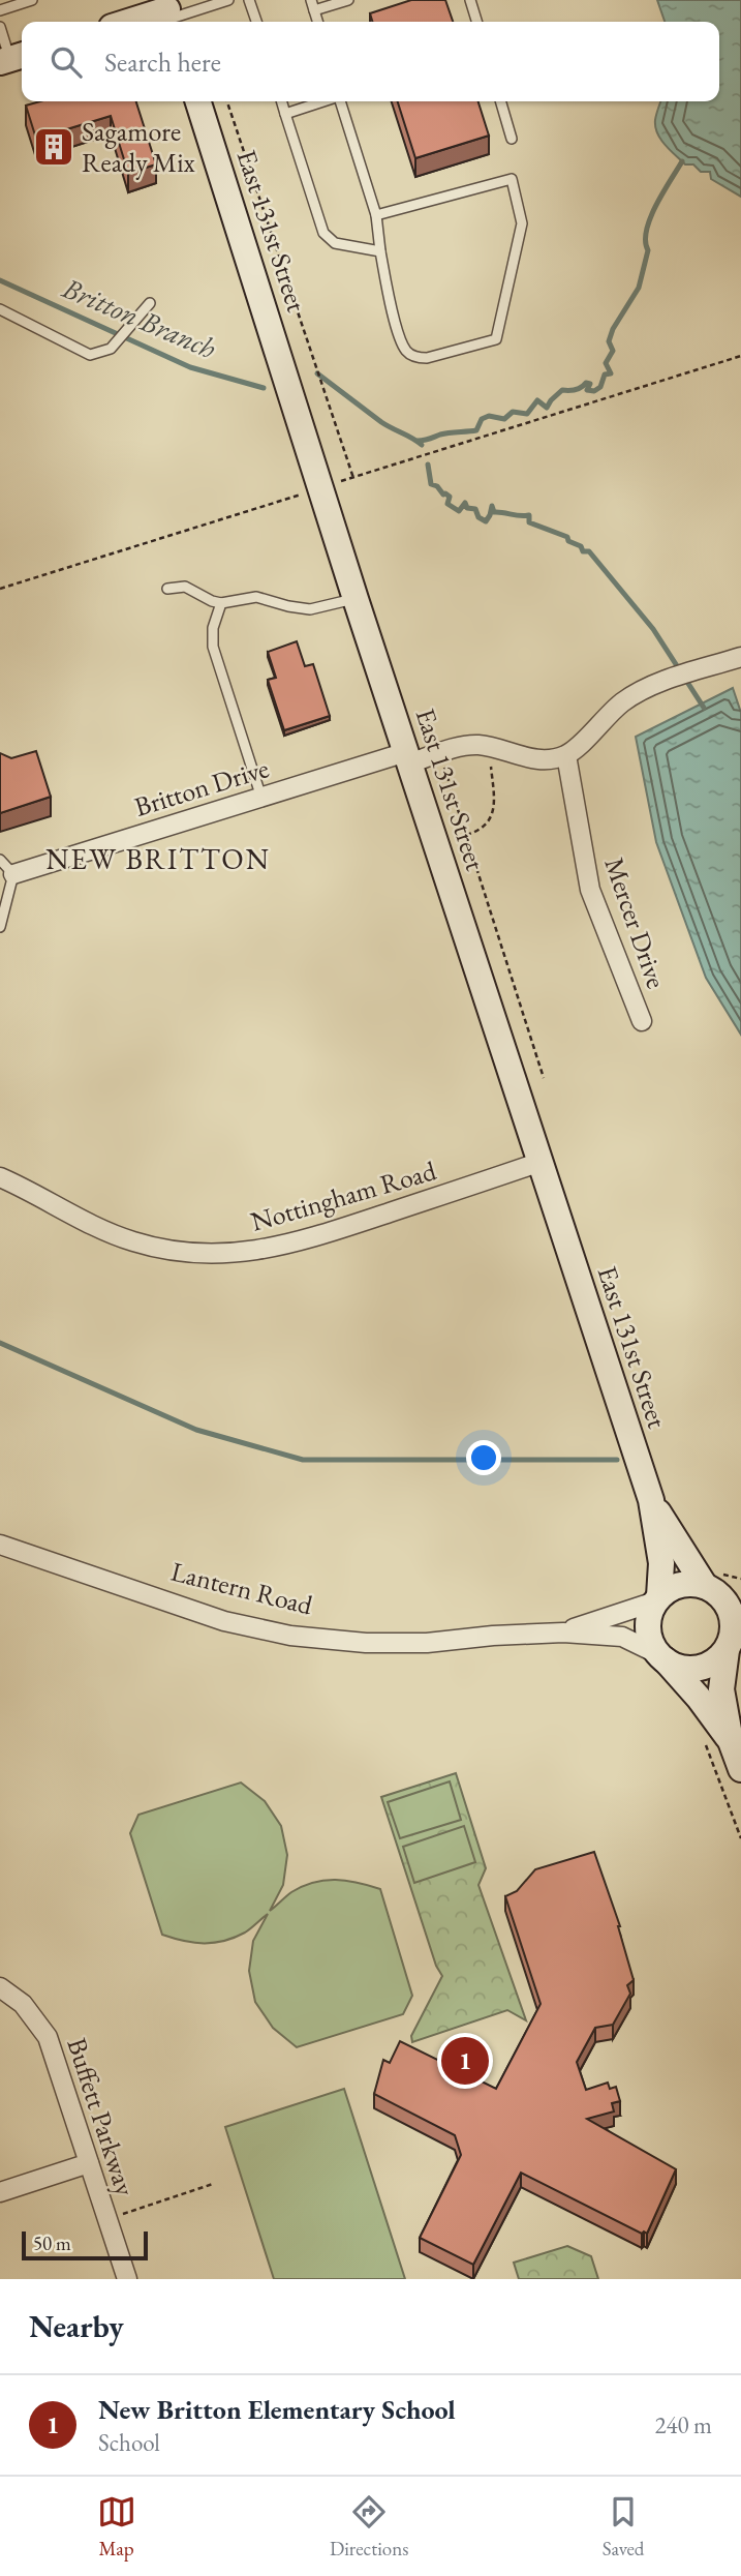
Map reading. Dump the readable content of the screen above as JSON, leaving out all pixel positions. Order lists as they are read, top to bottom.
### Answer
{
  "streets": {
    "street": [
      "East 131st Street",
      "Britton Drive",
      "Mercer Drive",
      "Nottingham Road",
      "Lantern Road",
      "Buffett Parkway"
    ]
  },
  "crossings": [
    ["East 131st Street", "Britton Drive"],
    ["East 131st Street", "Nottingham Road"],
    ["East 131st Street", "Lantern Road"],
    ["Britton Drive", "Mercer Drive"]
  ],
  "districts": ["NEW BRITTON"],
  "water": ["Britton Branch"],
  "places": {
    "building": ["Sagamore Ready Mix"]
  },
  "scale_bar": "50 m",
  "page": {
    "search": "Search here",
    "pins": "1",
    "scale": "50 m",
    "heading": "Nearby",
    "list": [
      {
        "mark": "1",
        "name": "New Britton Elementary School",
        "note": "School",
        "value": "240 m"
      }
    ],
    "nav": ["Map", "Directions", "Saved"]
  }
}
